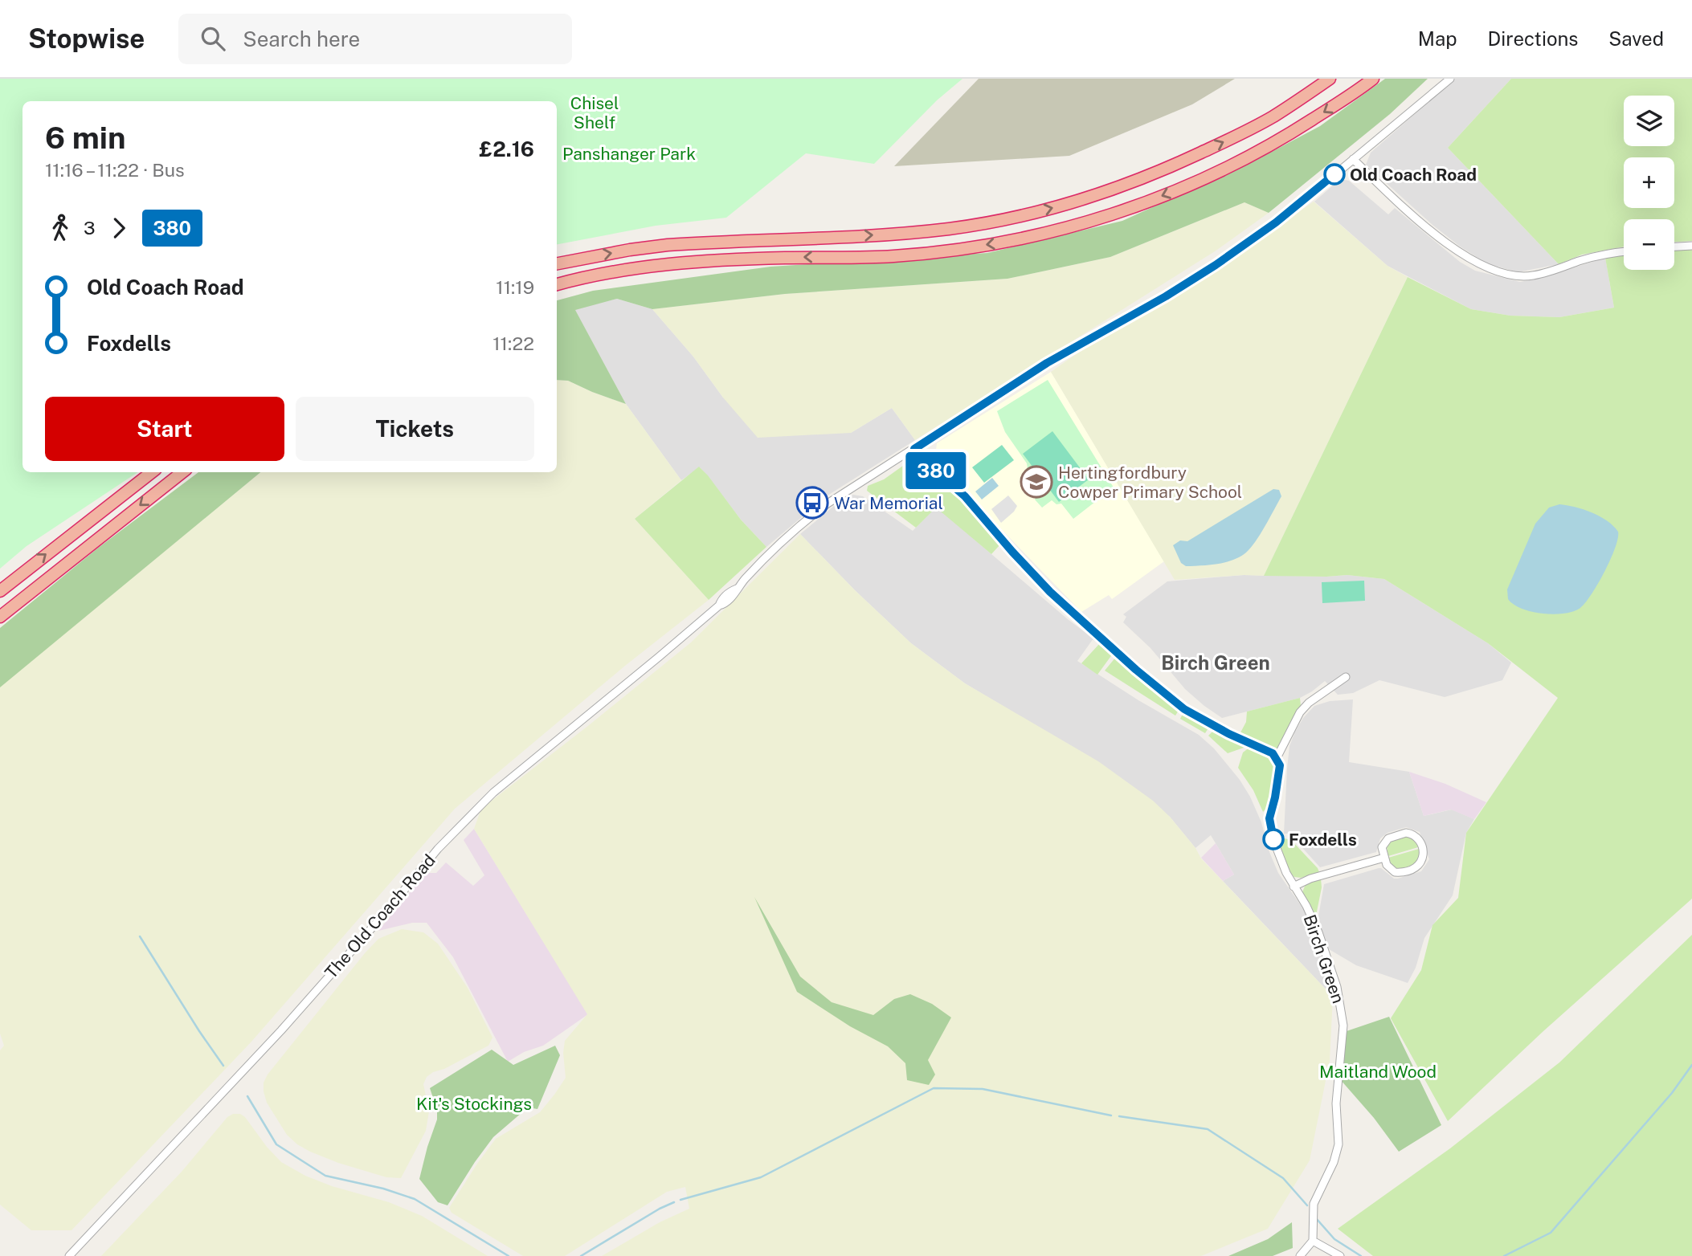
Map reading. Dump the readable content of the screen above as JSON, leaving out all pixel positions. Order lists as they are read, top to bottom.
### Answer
{
  "streets": {
    "street": ["The Old Coach Road", "Birch Green"]
  },
  "districts": ["Birch Green"],
  "parks": [
    "Chisel Shelf",
    "Panshanger Park",
    "Maitland Wood",
    "Kit's Stockings"
  ],
  "places": {
    "other": ["Old Coach Road", "Foxdells"],
    "school or university": ["Hertingfordbury Cowper Primary School"],
    "bus stop": ["War Memorial"]
  },
  "lines": ["bus line 380"],
  "page": {
    "header": "Stopwise",
    "search": "Search here",
    "nav": ["Map", "Directions", "Saved"],
    "on_map": "380",
    "map_buttons": ["+", "−"],
    "heading": ["6 min", "11:16 – 11:22 · Bus", "£2.16"],
    "legs": ["3", "380"],
    "list": [
      {
        "name": "Old Coach Road",
        "value": "11:19"
      },
      {
        "name": "Foxdells",
        "value": "11:22"
      }
    ],
    "buttons": ["Start", "Tickets"]
  }
}
